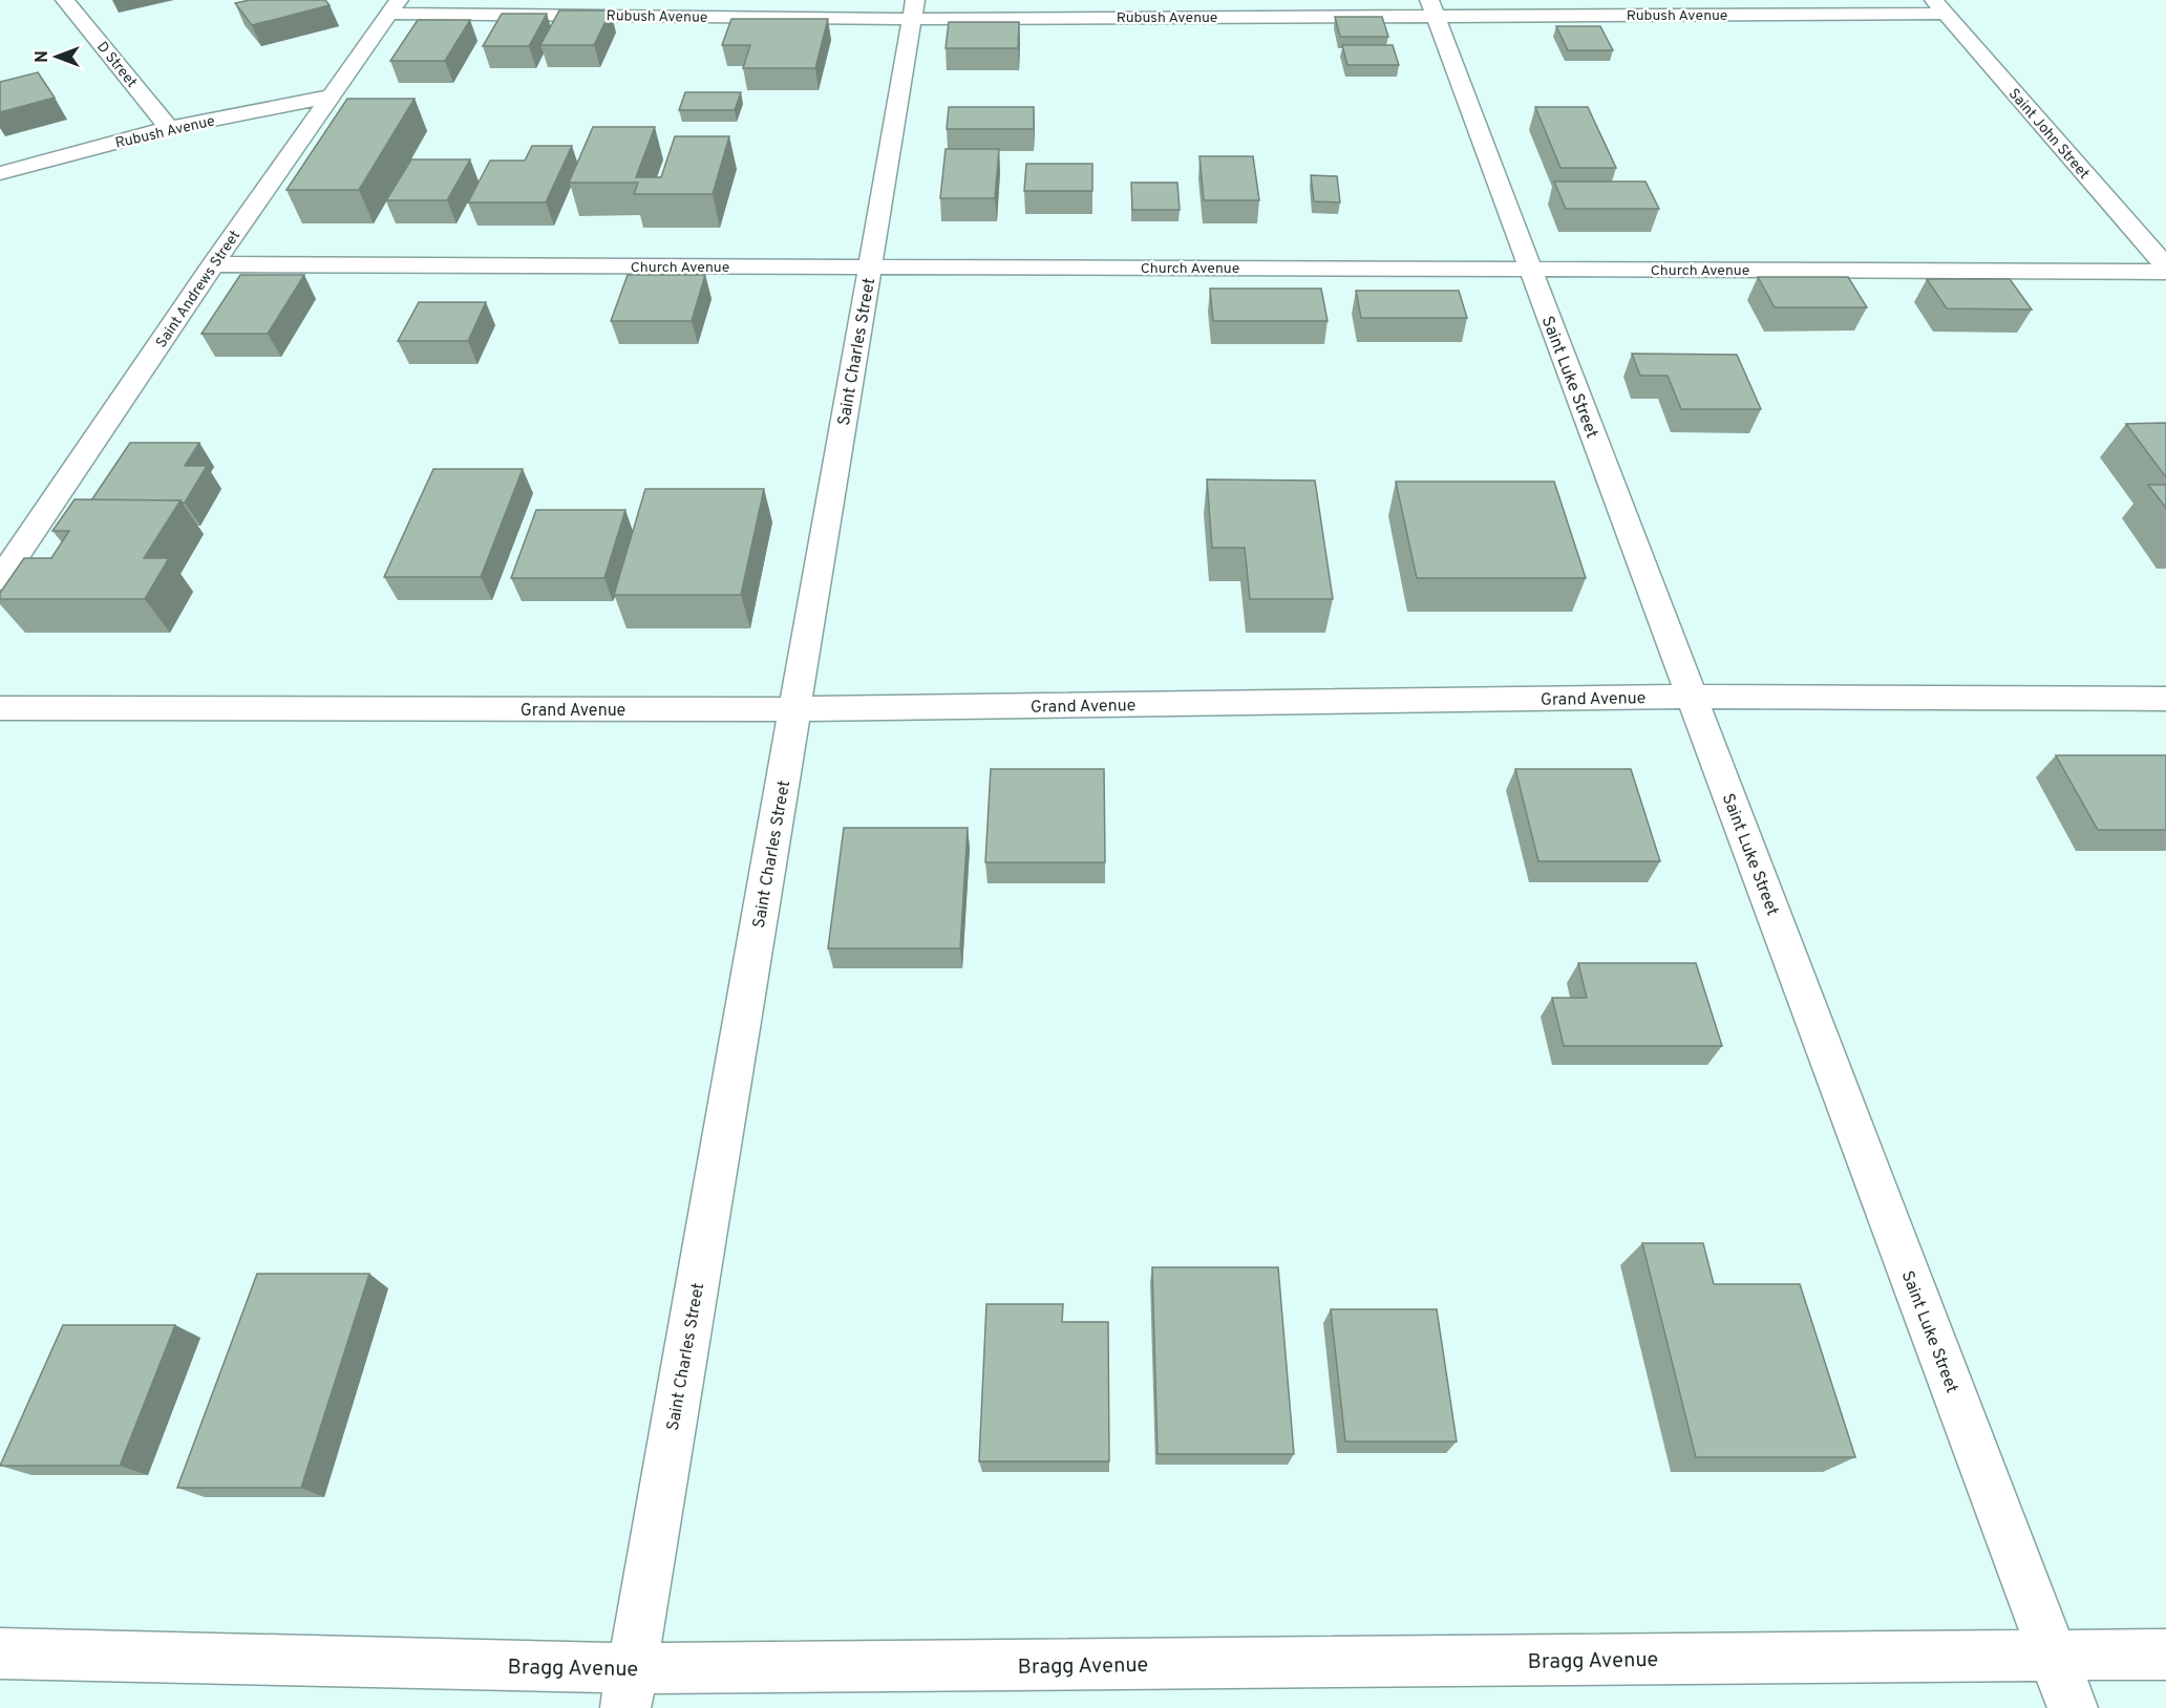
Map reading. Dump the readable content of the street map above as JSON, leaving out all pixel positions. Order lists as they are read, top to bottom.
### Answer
{
  "streets": {
    "street": [
      "Rubush Avenue",
      "D Street",
      "Saint John Street",
      "Church Avenue",
      "Saint Andrews Street",
      "Saint Charles Street",
      "Saint Luke Street",
      "Grand Avenue",
      "Bragg Avenue"
    ]
  },
  "crossings": [
    ["Rubush Avenue", "D Street"],
    ["Rubush Avenue", "Saint John Street"],
    ["Rubush Avenue", "Saint Andrews Street"],
    ["Rubush Avenue", "Saint Charles Street"],
    ["Rubush Avenue", "Saint Luke Street"],
    ["Church Avenue", "Saint Andrews Street"],
    ["Church Avenue", "Saint Charles Street"],
    ["Church Avenue", "Saint Luke Street"],
    ["Saint Charles Street", "Grand Avenue"],
    ["Saint Charles Street", "Bragg Avenue"],
    ["Saint Luke Street", "Grand Avenue"],
    ["Saint Luke Street", "Bragg Avenue"]
  ],
  "north": "left"
}
